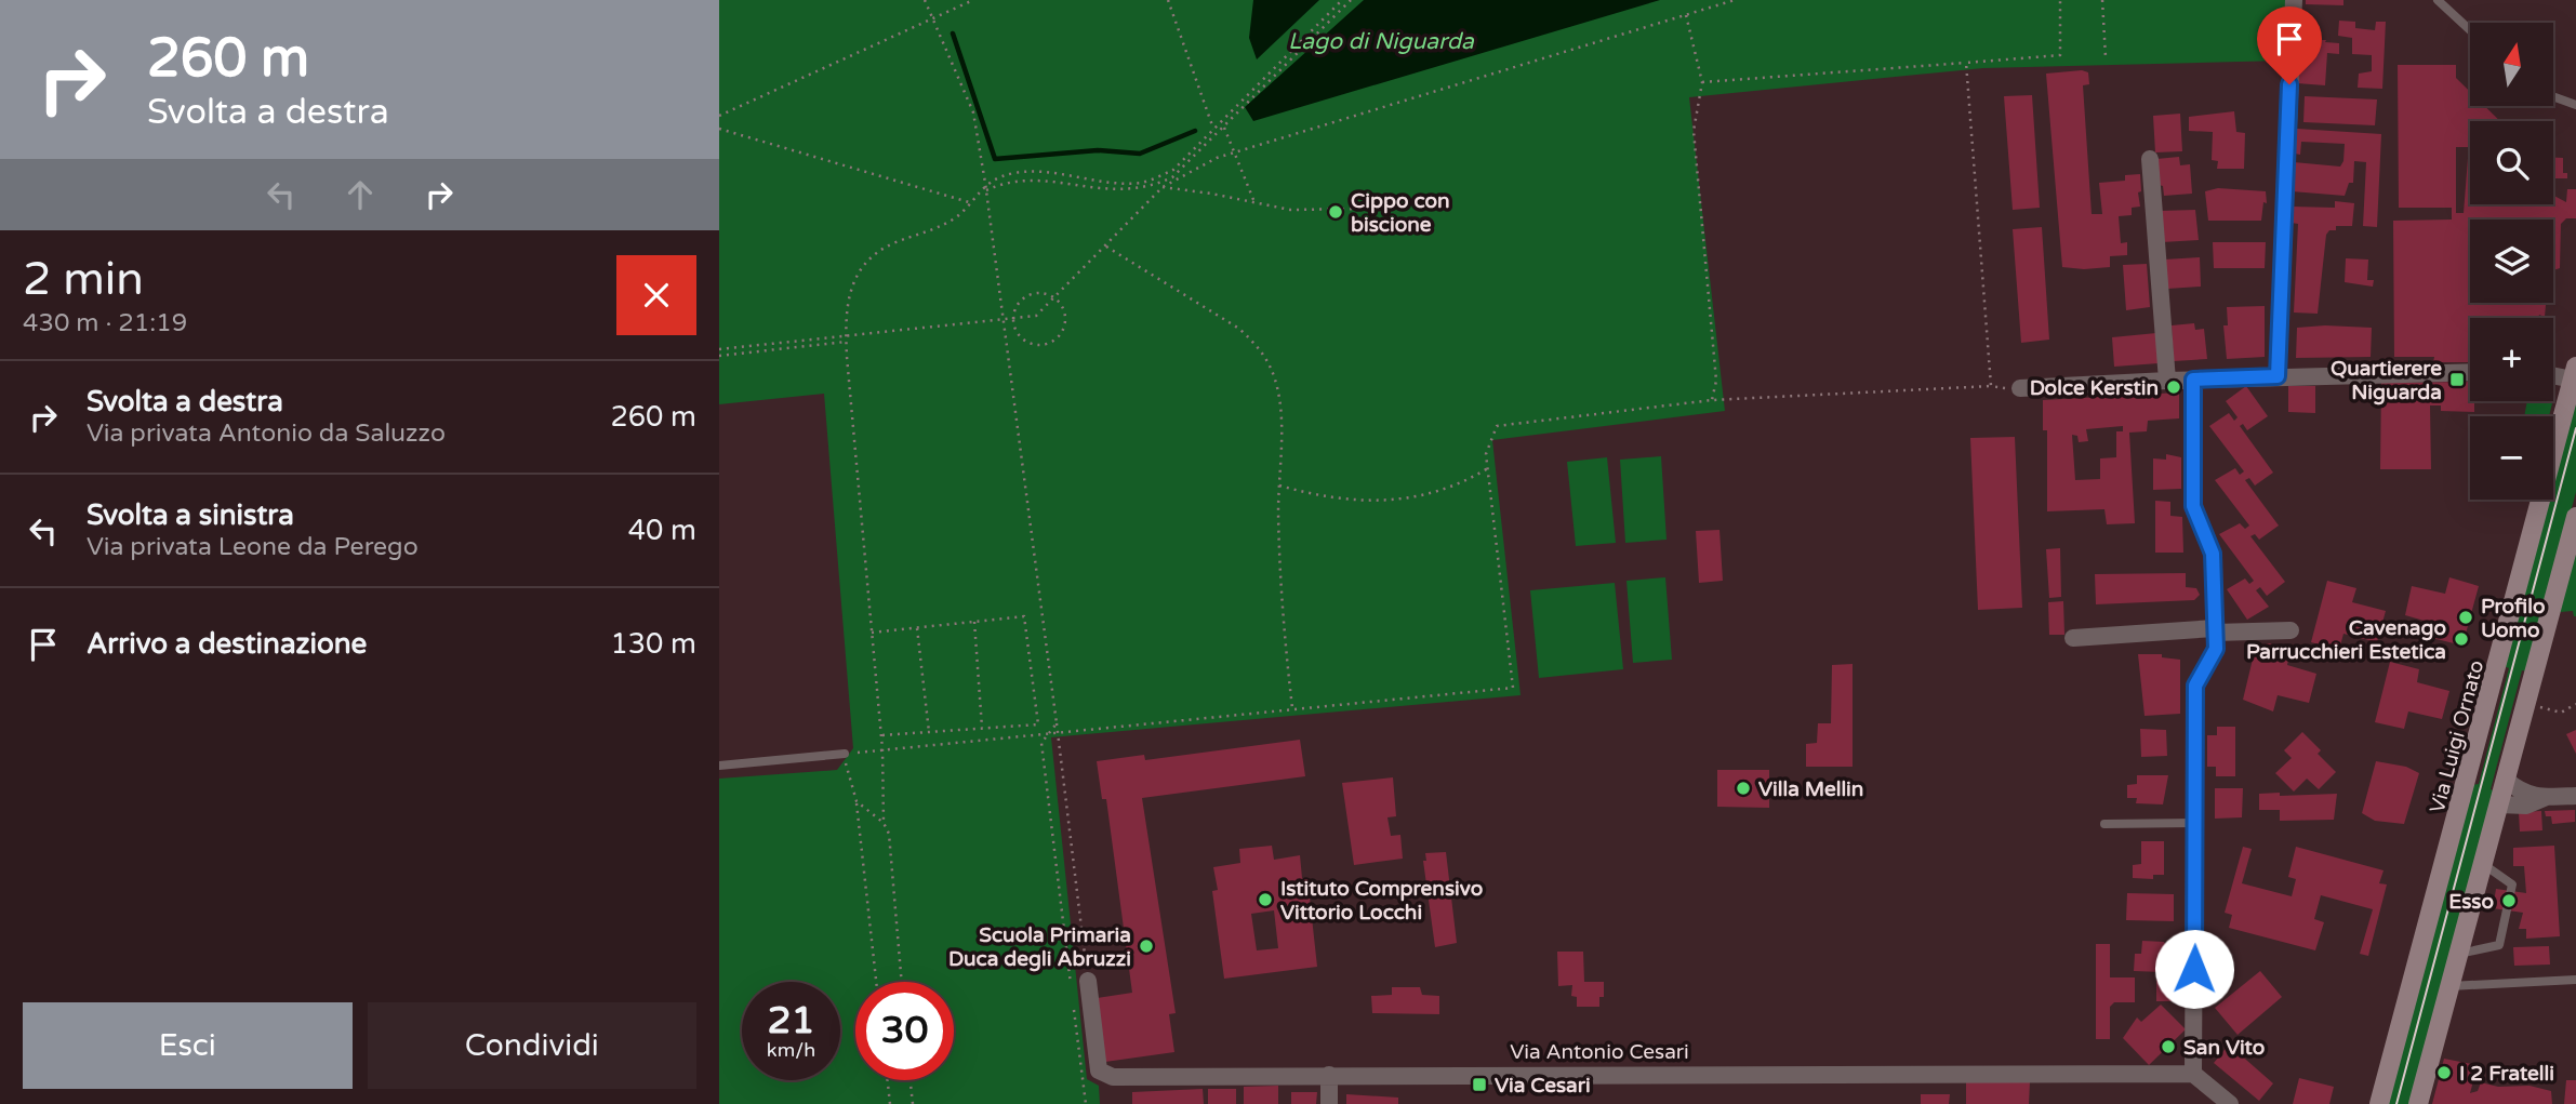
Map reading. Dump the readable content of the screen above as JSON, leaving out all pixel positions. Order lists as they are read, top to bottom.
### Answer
{
  "streets": {
    "main road": ["Via Luigi Ornato"],
    "street": ["Via Antonio Cesari"]
  },
  "water": ["Lago di Niguarda"],
  "places": {
    "other": [
      "Cippo con biscione",
      "Dolce Kerstin",
      "Profilo Uomo",
      "Cavenago Parrucchieri Estetica",
      "Villa Mellin",
      "Istituto Comprensivo Vittorio Locchi",
      "Esso",
      "Scuola Primaria Duca degli Abruzzi",
      "San Vito",
      "I 2 Fratelli"
    ],
    "transit": ["Quartierere Niguarda", "Via Cesari"]
  },
  "north": "top",
  "page": {
    "turn": ["260 m", "Svolta a destra"],
    "map_buttons": ["+", "−"],
    "heading": ["2 min", "430 m · 21:19"],
    "list": [
      {
        "name": "Svolta a destra",
        "note": "Via privata Antonio da Saluzzo",
        "value": "260 m"
      },
      {
        "name": "Svolta a sinistra",
        "note": "Via privata Leone da Perego",
        "value": "40 m"
      },
      {
        "name": "Arrivo a destinazione",
        "value": "130 m"
      }
    ],
    "speed": "21 km/h",
    "limit": "30",
    "buttons": ["Esci", "Condividi"]
  }
}
